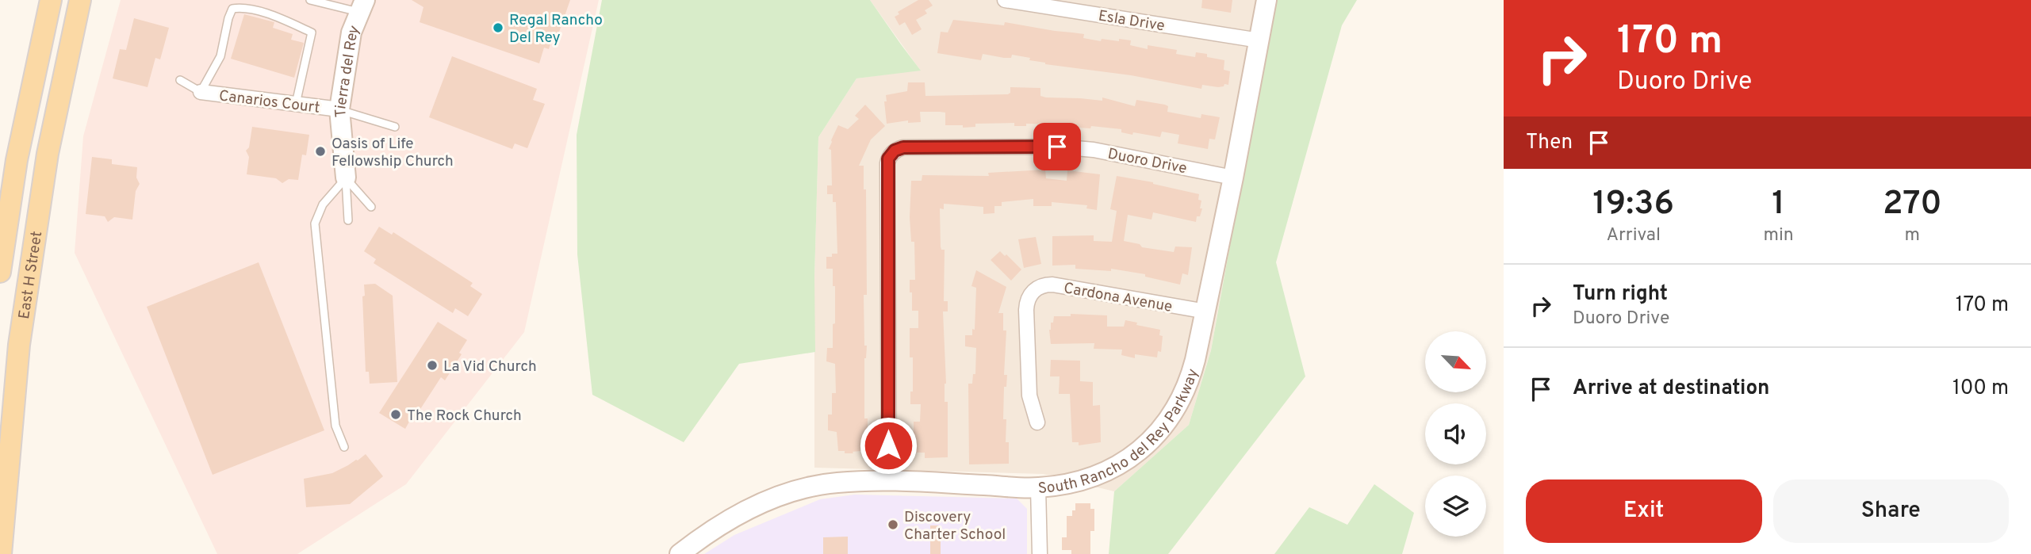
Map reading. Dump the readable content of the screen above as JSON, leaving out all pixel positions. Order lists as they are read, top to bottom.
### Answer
{
  "streets": {
    "main road": ["East H Street"],
    "street": [
      "Esla Drive",
      "Tierra del Rey",
      "Canarios Court",
      "Duoro Drive",
      "Cardona Avenue",
      "South Rancho del Rey Parkway"
    ]
  },
  "crossings": [
    ["Esla Drive", "South Rancho del Rey Parkway"],
    ["Tierra del Rey", "Canarios Court"],
    ["Duoro Drive", "South Rancho del Rey Parkway"],
    ["Cardona Avenue", "South Rancho del Rey Parkway"]
  ],
  "places": [
    "Regal Rancho Del Rey",
    "Oasis of Life Fellowship Church",
    "La Vid Church",
    "The Rock Church",
    "Discovery Charter School"
  ],
  "north": "bottom right",
  "page": {
    "turn": ["170 m", "Duoro Drive"],
    "then": "Then",
    "eta": [
      "19:36",
      "Arrival",
      "1",
      "min",
      "270",
      "m"
    ],
    "list": [
      {
        "name": "Turn right",
        "note": "Duoro Drive",
        "value": "170 m"
      },
      {
        "name": "Arrive at destination",
        "value": "100 m"
      }
    ],
    "buttons": ["Exit", "Share"]
  }
}
